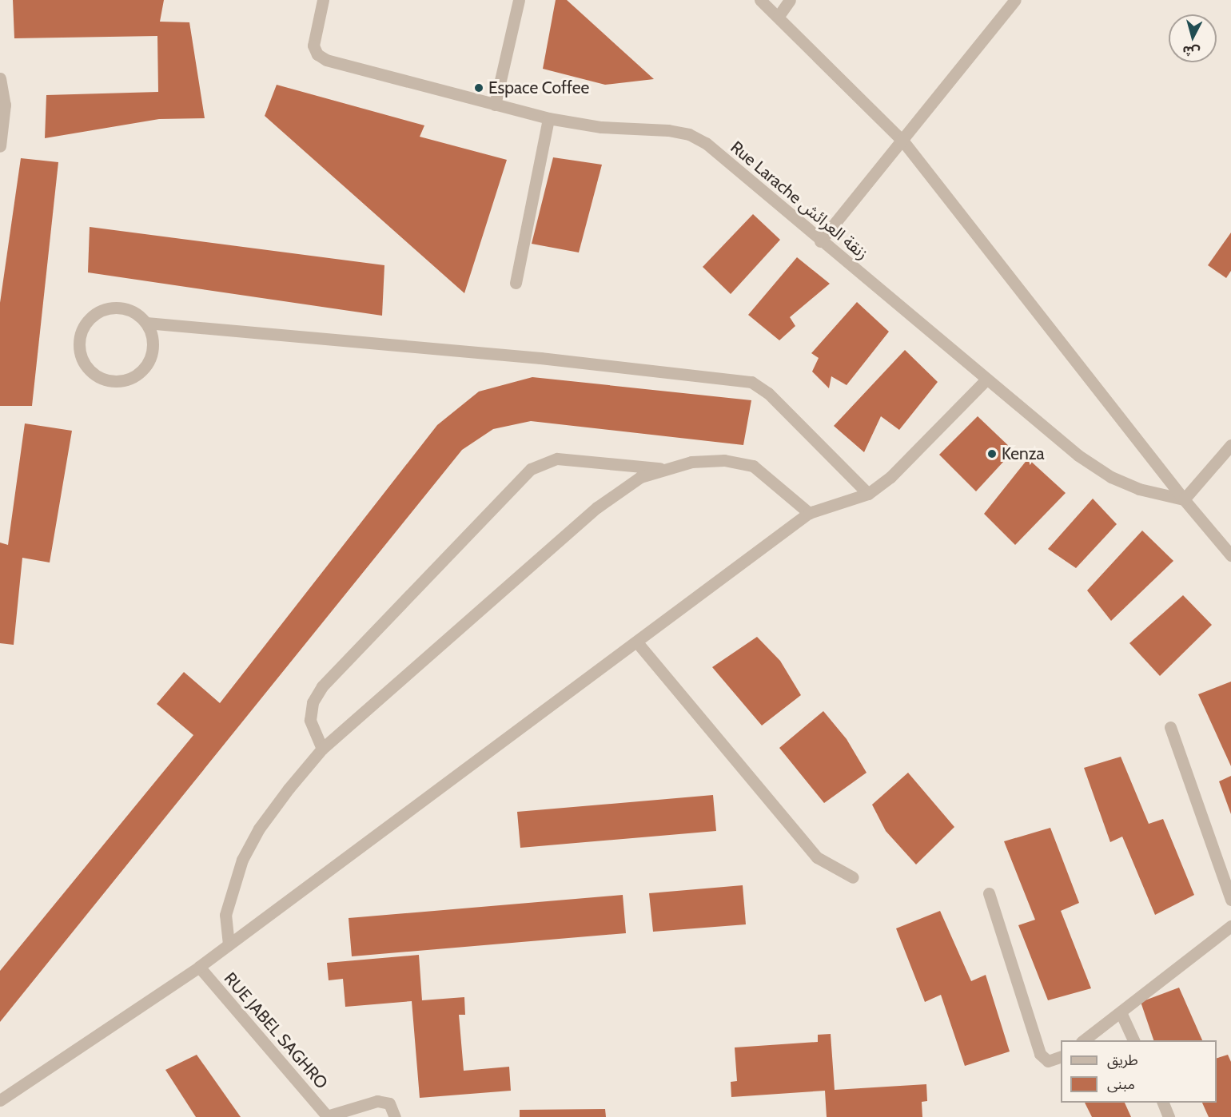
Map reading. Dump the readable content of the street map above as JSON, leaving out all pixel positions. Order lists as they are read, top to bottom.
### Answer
{
  "streets": {
    "street": ["Rue Larache زنقة العرائش", "RUE JABEL SAGHRO"]
  },
  "places": ["Espace Coffee", "Kenza"],
  "legend": ["طريق", "مبنى"],
  "north": "bottom"
}
